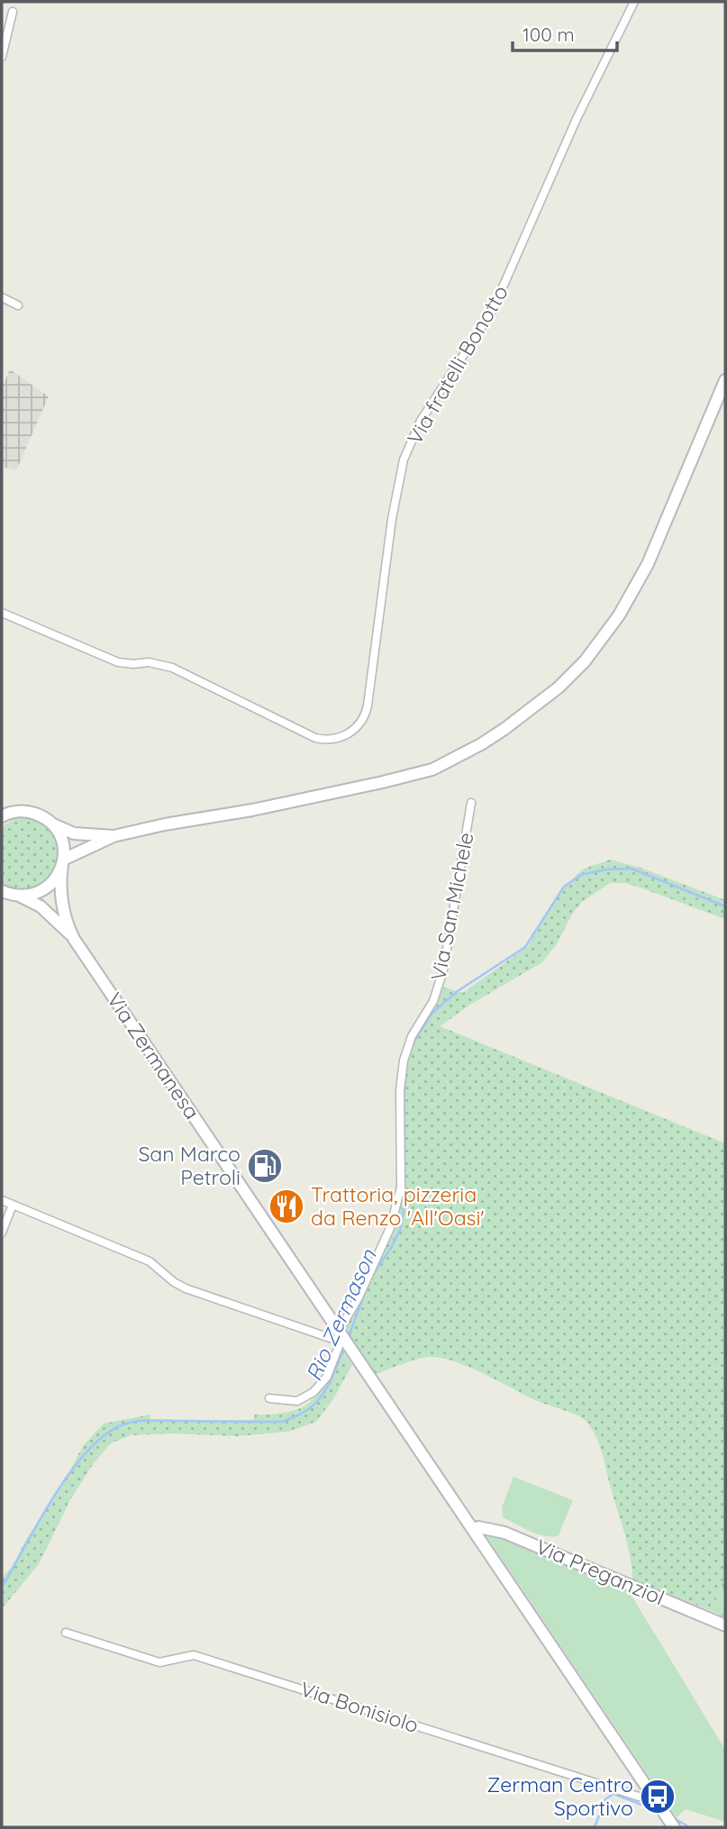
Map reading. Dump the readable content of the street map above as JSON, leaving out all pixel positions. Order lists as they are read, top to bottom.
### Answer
{
  "streets": {
    "main road": ["Via Zermanesa", "Via Preganziol"],
    "street": ["Via fratelli Bonotto", "Via San Michele", "Via Bonisiolo"]
  },
  "crossings": [
    ["Via San Michele", "Via Zermanesa"]
  ],
  "water": ["Rio Zermason"],
  "places": {
    "fuel station": ["San Marco Petroli"],
    "restaurant": ["Trattoria, pizzeria da Renzo 'All'Oasi'"],
    "bus stop": ["Zerman Centro Sportivo"]
  },
  "scale_bar": "100 m"
}
